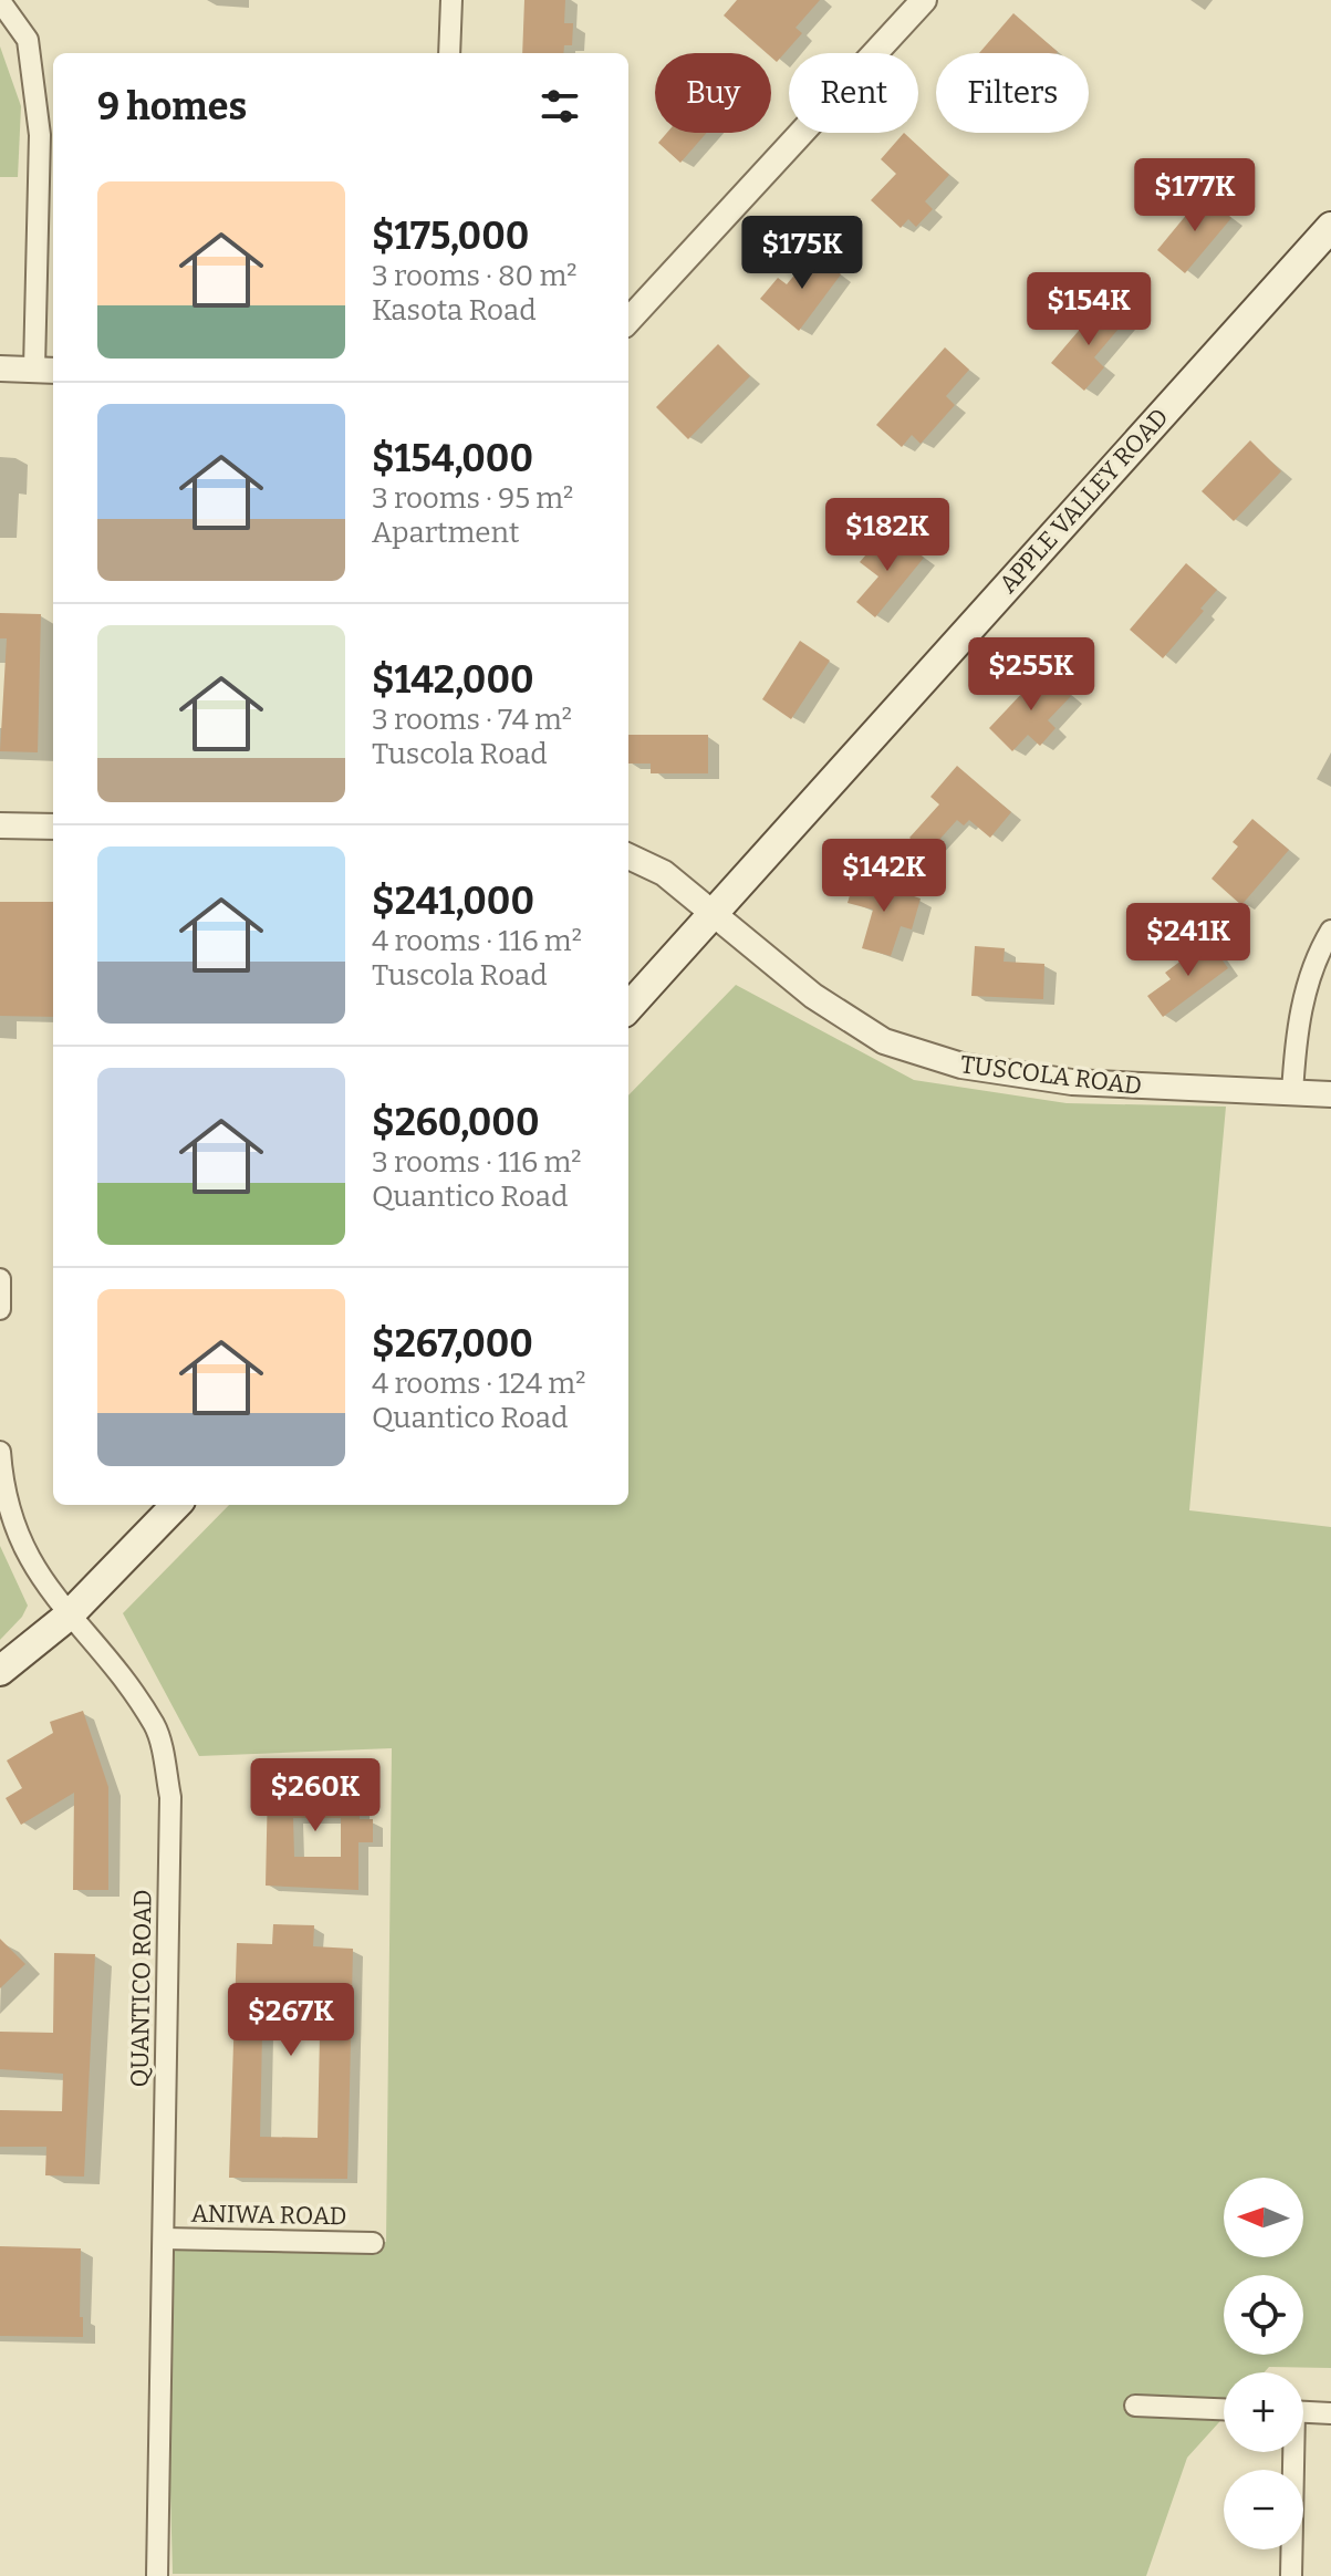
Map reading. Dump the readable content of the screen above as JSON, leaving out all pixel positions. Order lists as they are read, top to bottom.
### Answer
{
  "streets": {
    "main road": ["APPLE VALLEY ROAD"],
    "street": ["TUSCOLA ROAD", "QUANTICO ROAD", "ANIWA ROAD"]
  },
  "crossings": [
    ["APPLE VALLEY ROAD", "TUSCOLA ROAD"],
    ["QUANTICO ROAD", "ANIWA ROAD"]
  ],
  "north": "left",
  "page": {
    "chip": ["Buy", "Rent", "Filters"],
    "heading": "9 homes",
    "price": [
      "$177K",
      "$175K",
      "$154K",
      "$182K",
      "$255K",
      "$142K",
      "$241K",
      "$260K",
      "$267K"
    ],
    "list": [
      {
        "name": "$175,000",
        "note": "3 rooms · 80 m² · Kasota Road"
      },
      {
        "name": "$154,000",
        "note": "3 rooms · 95 m² · Apartment"
      },
      {
        "name": "$142,000",
        "note": "3 rooms · 74 m² · Tuscola Road"
      },
      {
        "name": "$241,000",
        "note": "4 rooms · 116 m² · Tuscola Road"
      },
      {
        "name": "$260,000",
        "note": "3 rooms · 116 m² · Quantico Road"
      },
      {
        "name": "$267,000",
        "note": "4 rooms · 124 m² · Quantico Road"
      }
    ],
    "map_buttons": ["+", "−"]
  }
}
